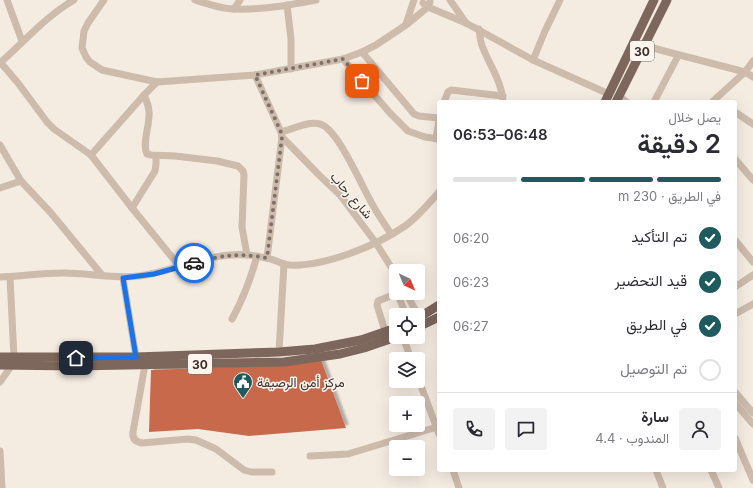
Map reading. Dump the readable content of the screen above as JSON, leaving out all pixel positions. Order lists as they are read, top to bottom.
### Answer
{
  "streets": {
    "main road": ["30"],
    "street": ["شارع رحاب"]
  },
  "places": {
    "public building": ["مركز أمن الرصيفة"]
  },
  "north": "bottom right",
  "page": {
    "heading": ["2 دقيقة", "يصل خلال", "06:48–06:53"],
    "panel": ["سارة", "المندوب · 4.4"],
    "bar": "في الطريق · 230 m",
    "list": [
      ["تم التأكيد", "06:20"],
      ["قيد التحضير", "06:23"],
      ["في الطريق", "06:27"],
      "تم التوصيل"
    ],
    "map_buttons": ["+", "−"]
  }
}
